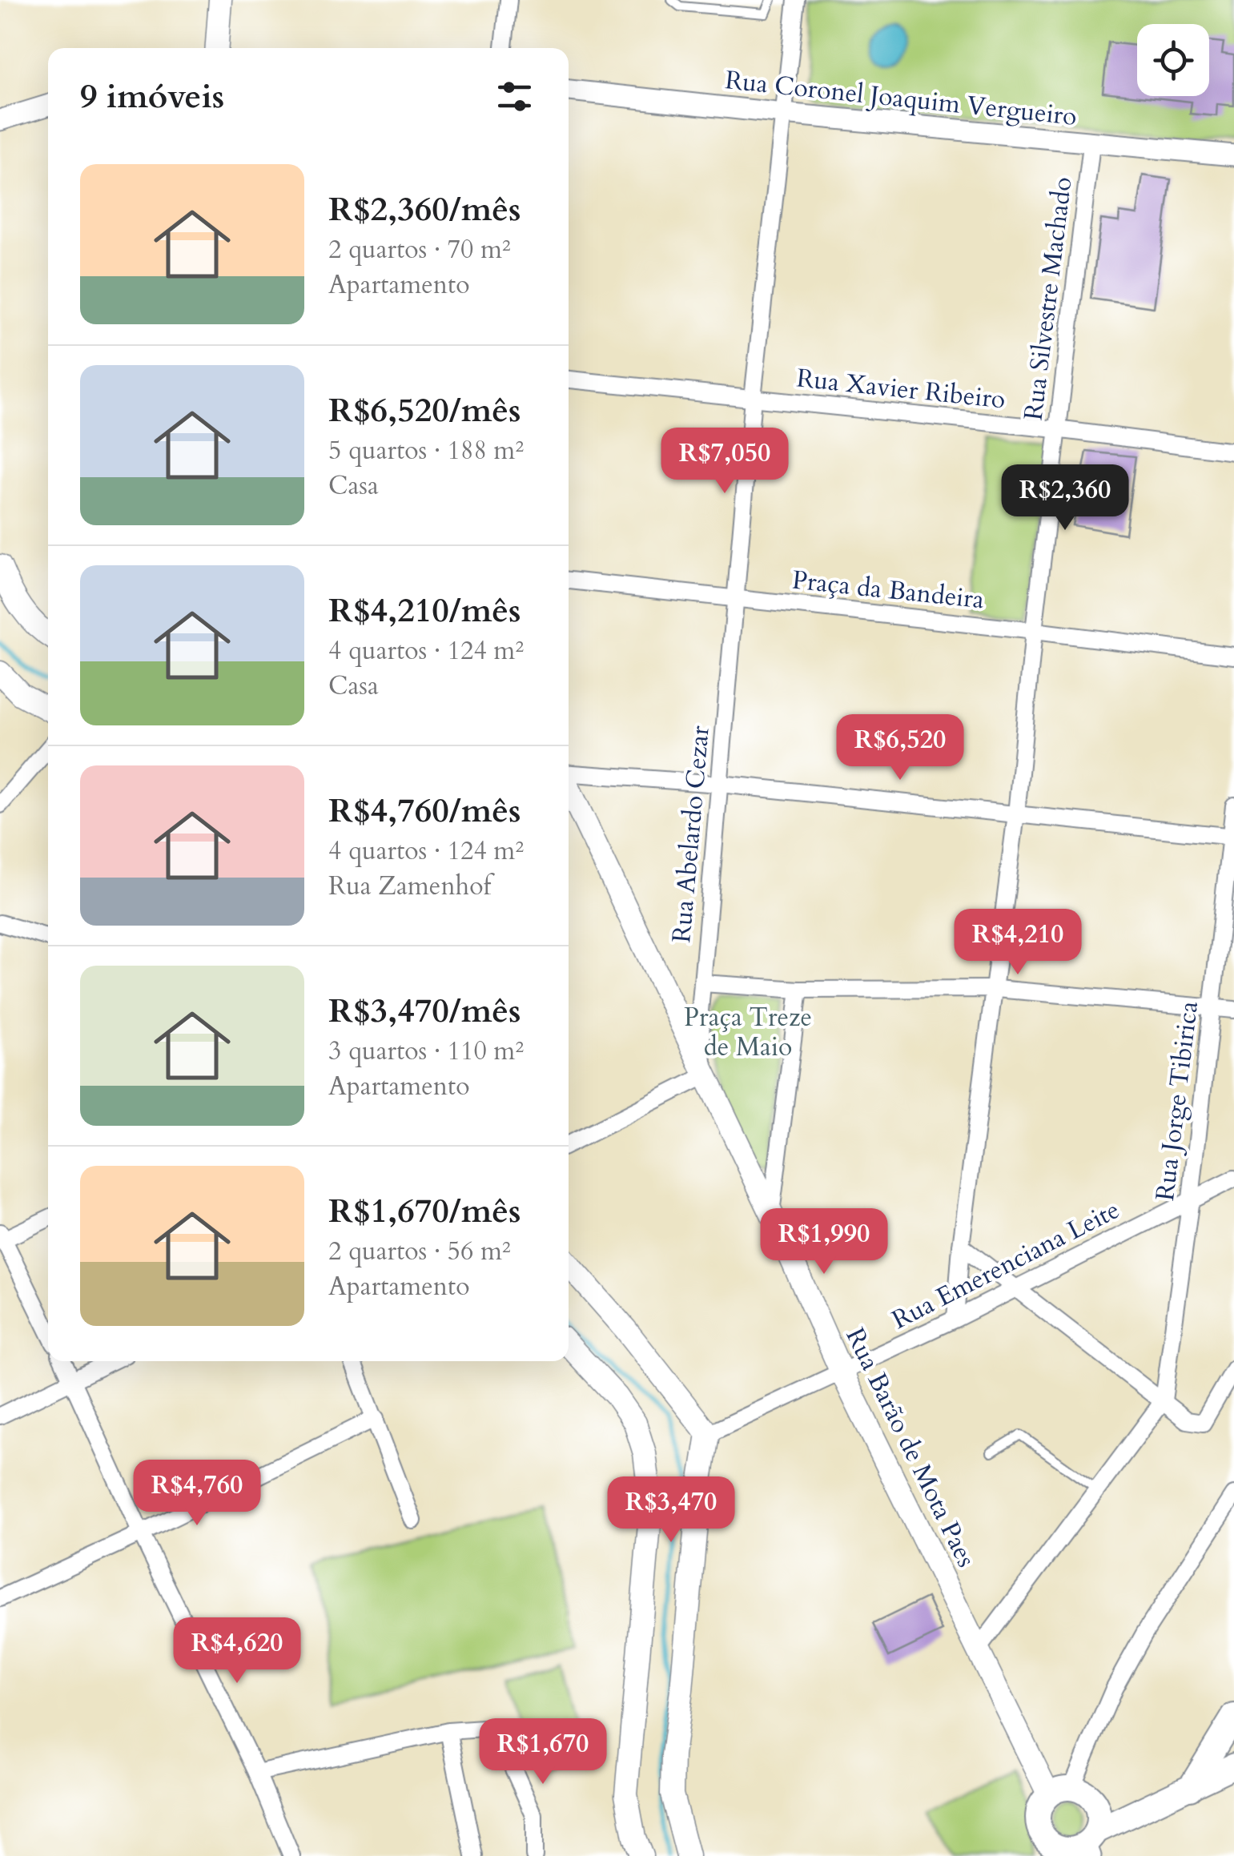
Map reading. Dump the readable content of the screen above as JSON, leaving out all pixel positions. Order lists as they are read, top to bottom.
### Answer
{
  "streets": {
    "main road": ["Rua Barão de Mota Paes"],
    "street": [
      "Rua Coronel Joaquim Vergueiro",
      "Rua Silvestre Machado",
      "Rua Xavier Ribeiro",
      "Praça da Bandeira",
      "Rua Abelardo Cezar",
      "Rua Jorge Tibirica",
      "Rua Emerenciana Leite"
    ]
  },
  "crossings": [
    ["Rua Coronel Joaquim Vergueiro", "Rua Silvestre Machado"],
    ["Rua Silvestre Machado", "Rua Xavier Ribeiro"],
    ["Rua Silvestre Machado", "Praça da Bandeira"],
    ["Rua Silvestre Machado", "Rua Emerenciana Leite"],
    ["Rua Xavier Ribeiro", "Rua Abelardo Cezar"],
    ["Praça da Bandeira", "Rua Abelardo Cezar"],
    ["Rua Abelardo Cezar", "Rua Barão de Mota Paes"],
    ["Rua Jorge Tibirica", "Rua Emerenciana Leite"],
    ["Rua Emerenciana Leite", "Rua Barão de Mota Paes"]
  ],
  "parks": ["Praça Treze de Maio"],
  "page": {
    "heading": "9 imóveis",
    "list": [
      {
        "name": "R$2,360/mês",
        "note": "2 quartos · 70 m² · Apartamento"
      },
      {
        "name": "R$6,520/mês",
        "note": "5 quartos · 188 m² · Casa"
      },
      {
        "name": "R$4,210/mês",
        "note": "4 quartos · 124 m² · Casa"
      },
      {
        "name": "R$4,760/mês",
        "note": "4 quartos · 124 m² · Rua Zamenhof"
      },
      {
        "name": "R$3,470/mês",
        "note": "3 quartos · 110 m² · Apartamento"
      },
      {
        "name": "R$1,670/mês",
        "note": "2 quartos · 56 m² · Apartamento"
      }
    ],
    "price": [
      "R$7,050",
      "R$2,360",
      "R$6,520",
      "R$4,210",
      "R$1,990",
      "R$4,760",
      "R$3,470",
      "R$4,620",
      "R$1,670"
    ]
  }
}
